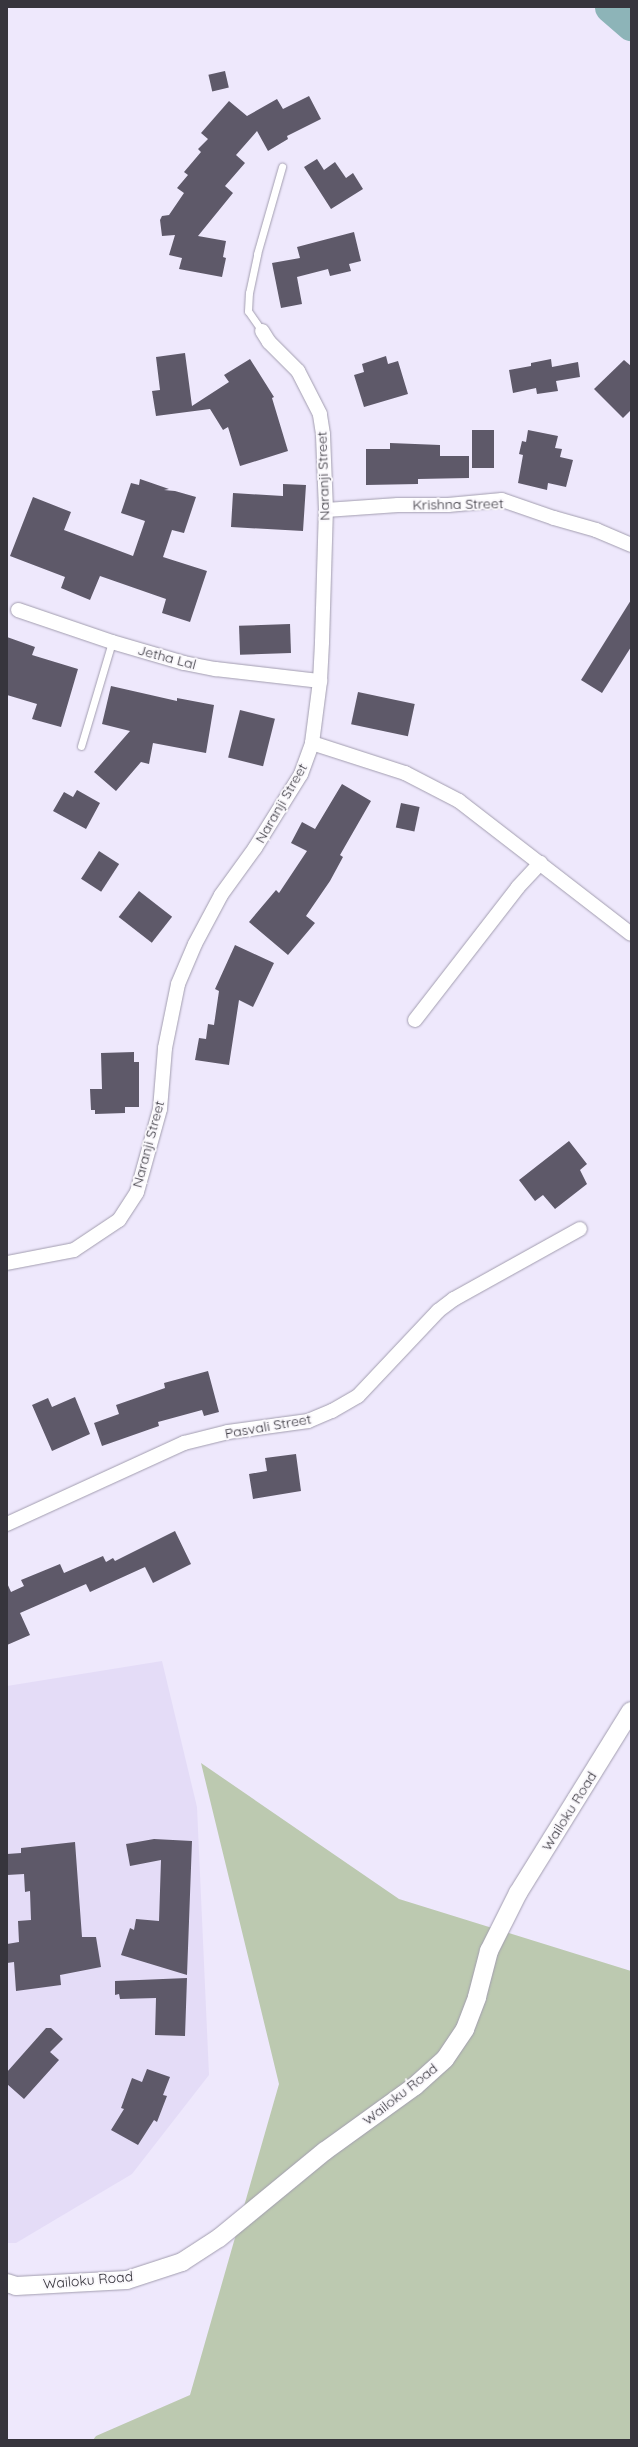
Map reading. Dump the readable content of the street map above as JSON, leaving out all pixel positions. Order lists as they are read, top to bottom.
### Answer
{
  "streets": {
    "street": [
      "Naranji Street",
      "Krishna Street",
      "Jetha Lal",
      "Pasvali Street",
      "Wailoku Road"
    ]
  },
  "crossings": [
    ["Naranji Street", "Krishna Street"],
    ["Naranji Street", "Jetha Lal"]
  ]
}
